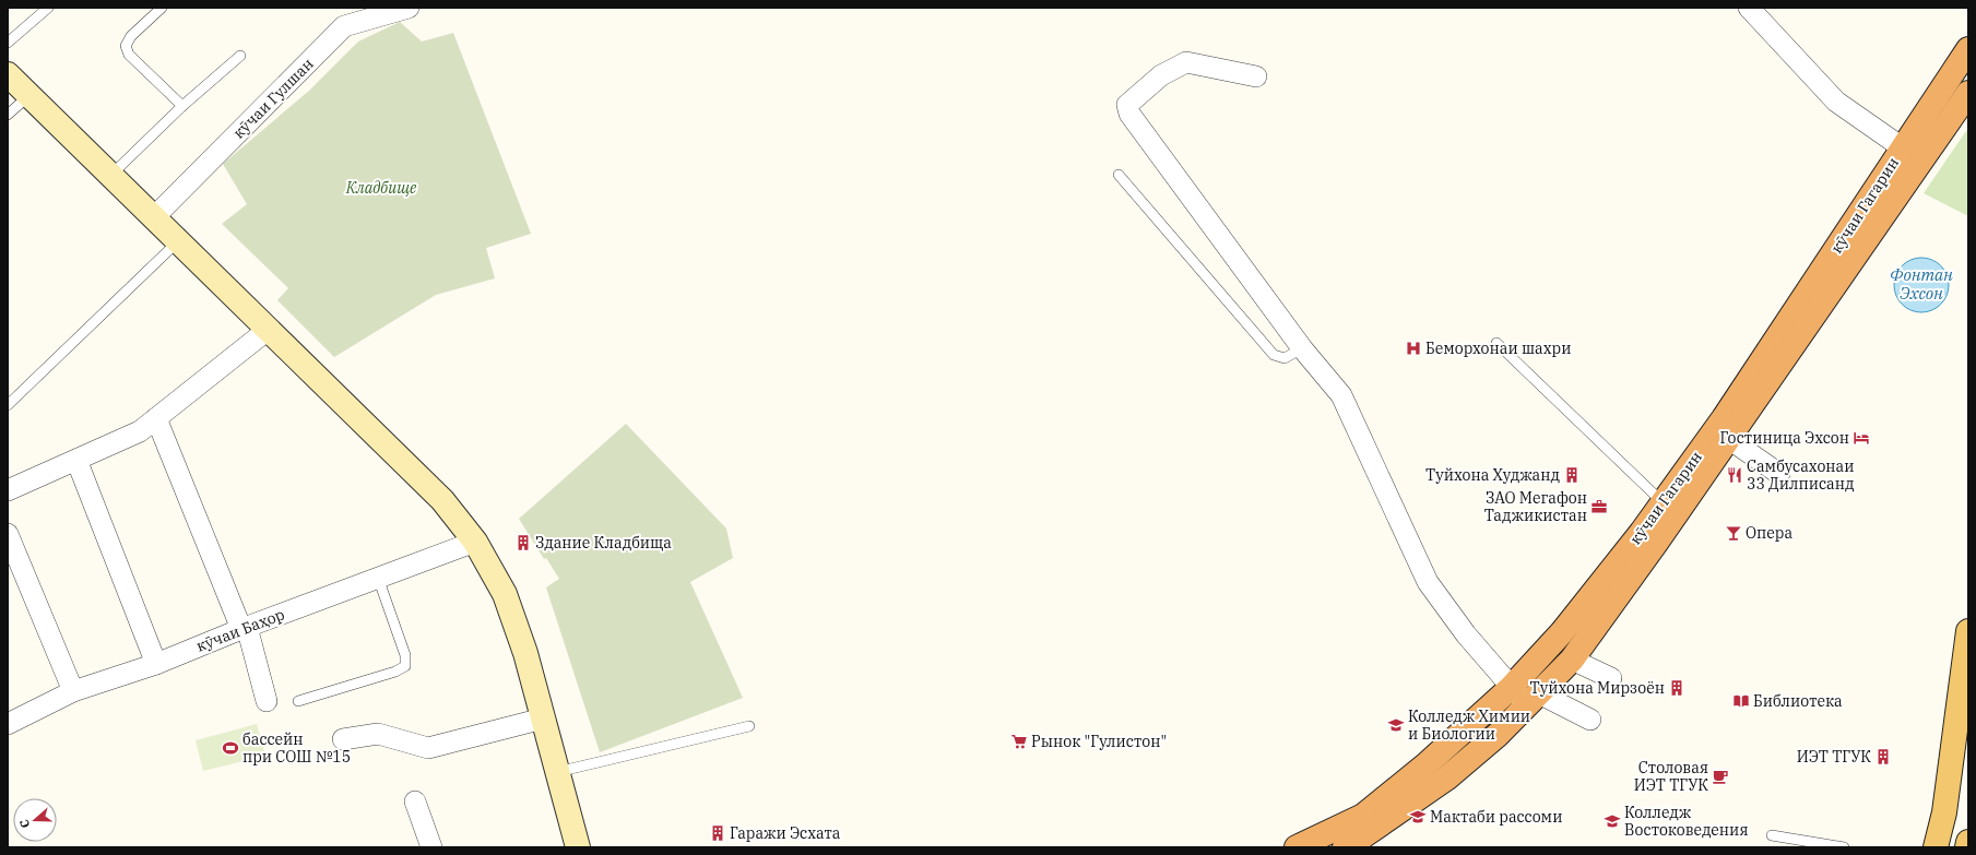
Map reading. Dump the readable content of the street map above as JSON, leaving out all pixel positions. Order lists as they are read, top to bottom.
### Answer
{
  "streets": {
    "highway": ["кӯчаи Гагарин"],
    "street": ["кӯчаи Гулшан", "кӯчаи Баҳор"]
  },
  "water": ["Фонтан Эхсон"],
  "parks": ["Кладбище"],
  "places": {
    "hospital": ["Беморхонаи шахри"],
    "hotel": ["Гостиница Эхсон"],
    "building": [
      "Туйхона Худжанд",
      "Здание Кладбища",
      "Туйхона Мирзоён",
      "ИЭТ ТГУК",
      "Гаражи Эсхата"
    ],
    "restaurant": ["Самбусахонаи 33 Дилписанд"],
    "office": ["ЗАО Мегафон Таджикистан"],
    "bar": ["Опера"],
    "library": ["Библиотека"],
    "school or university": ["Колледж Химии и Биологии", "Мактаби рассоми", "Колледж Востоковедения"],
    "supermarket": ["Рынок \"Гулистон\""],
    "sports": ["бассейн при СОШ №15"],
    "cafe": ["Столовая ИЭТ ТГУК"]
  },
  "north": "left"
}
